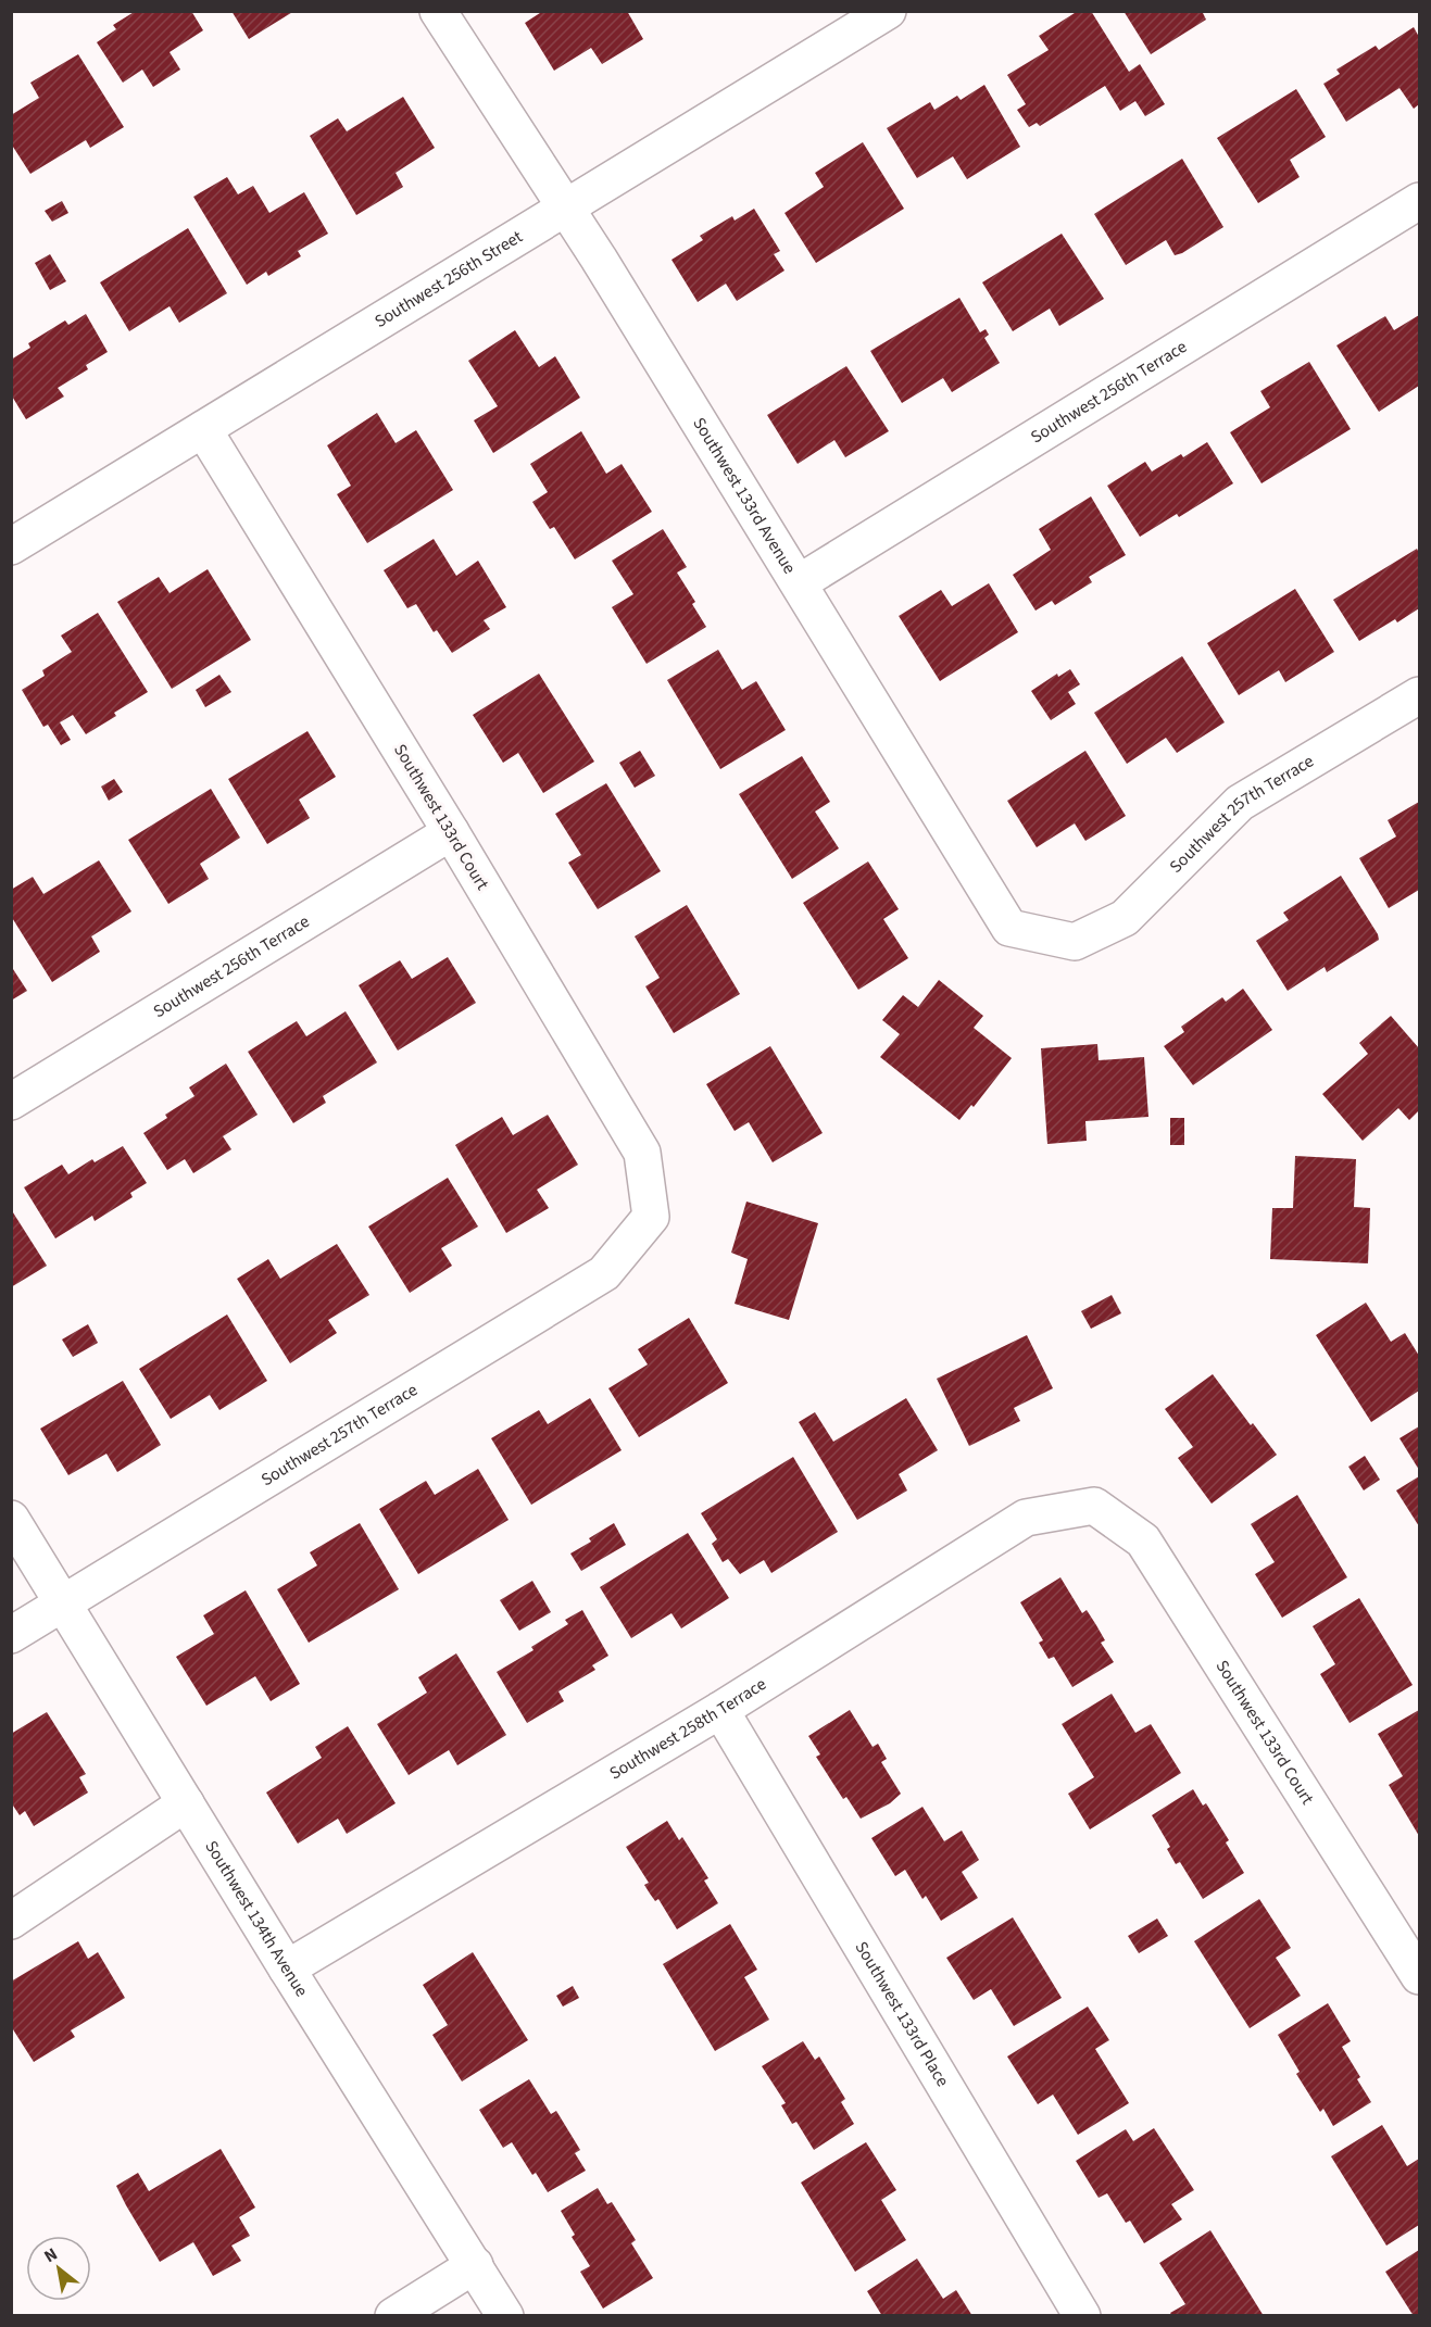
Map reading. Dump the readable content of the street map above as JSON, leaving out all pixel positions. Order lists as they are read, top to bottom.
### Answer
{
  "streets": {
    "street": [
      "Southwest 256th Street",
      "Southwest 256th Terrace",
      "Southwest 133rd Avenue",
      "Southwest 257th Terrace",
      "Southwest 133rd Court",
      "Southwest 258th Terrace",
      "Southwest 134th Avenue",
      "Southwest 133rd Place"
    ]
  },
  "crossings": [
    ["Southwest 256th Street", "Southwest 133rd Avenue"],
    ["Southwest 256th Street", "Southwest 133rd Court"],
    ["Southwest 256th Terrace", "Southwest 133rd Avenue"],
    ["Southwest 256th Terrace", "Southwest 133rd Court"],
    ["Southwest 133rd Avenue", "Southwest 257th Terrace"],
    ["Southwest 257th Terrace", "Southwest 133rd Court"],
    ["Southwest 257th Terrace", "Southwest 134th Avenue"],
    ["Southwest 133rd Court", "Southwest 258th Terrace"],
    ["Southwest 258th Terrace", "Southwest 134th Avenue"],
    ["Southwest 258th Terrace", "Southwest 133rd Place"]
  ],
  "north": "top left"
}
